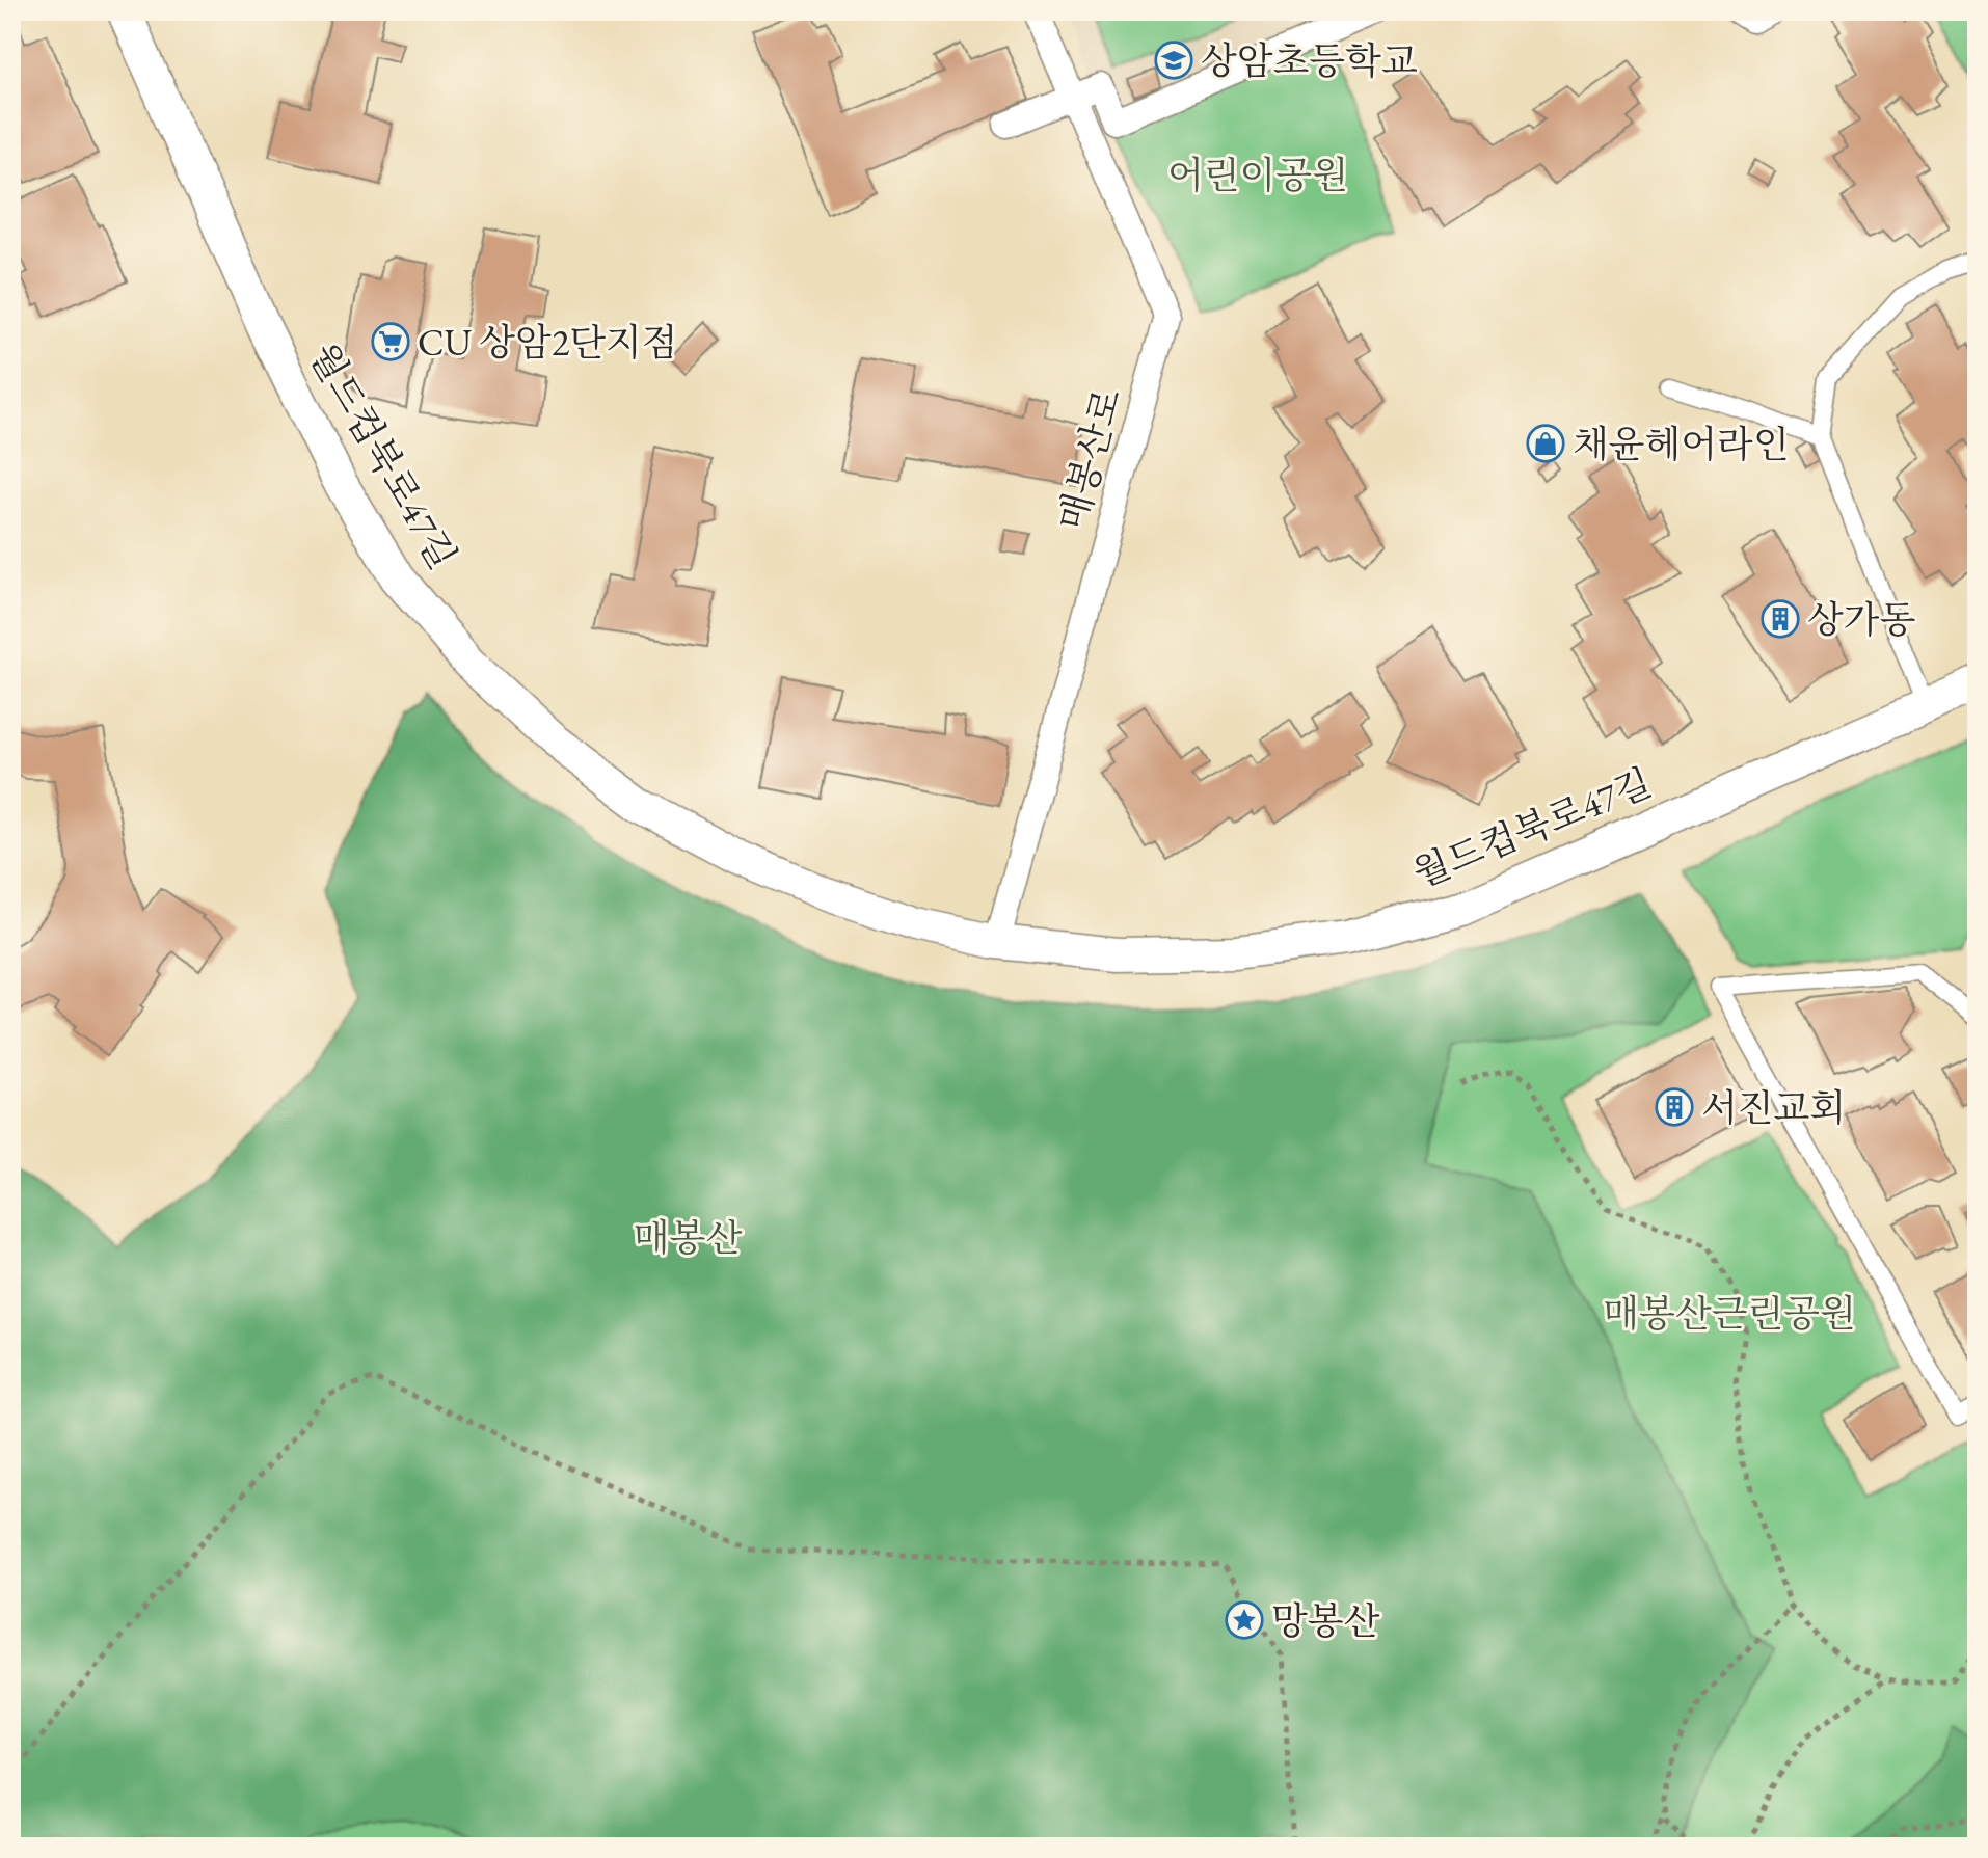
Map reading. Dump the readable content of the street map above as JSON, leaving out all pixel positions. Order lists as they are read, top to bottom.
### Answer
{
  "streets": {
    "street": ["월드컵북로47길", "매봉산로"]
  },
  "crossings": [
    ["월드컵북로47길", "매봉산로"]
  ],
  "parks": ["어린이공원", "매봉산", "매봉산근린공원"],
  "places": {
    "school or university": ["상암초등학교"],
    "supermarket": ["CU 상암2단지점"],
    "shop": ["채윤헤어라인"],
    "building": ["상가동", "서진교회"],
    "place": ["망봉산"]
  }
}
